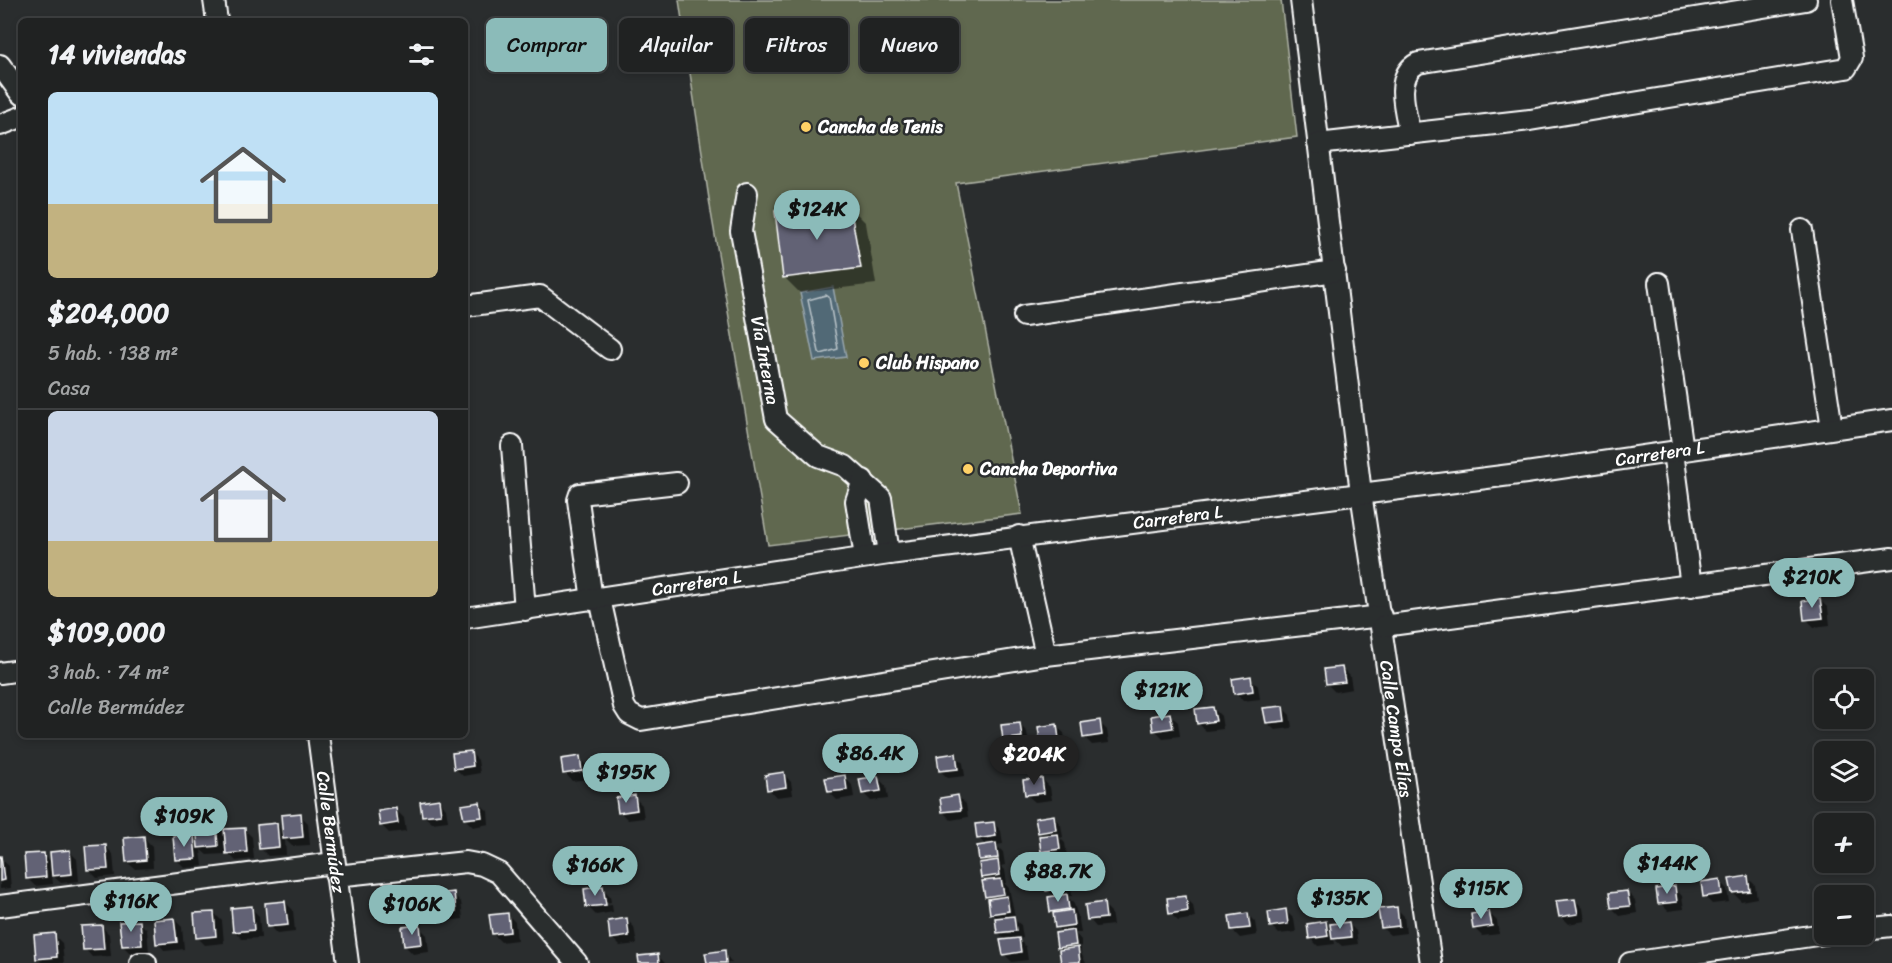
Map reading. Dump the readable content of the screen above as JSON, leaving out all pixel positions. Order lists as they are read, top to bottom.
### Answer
{
  "streets": {
    "street": [
      "Vía Interna",
      "Carretera L",
      "Calle Campo Elías",
      "Calle Bermúdez"
    ]
  },
  "crossings": [
    ["Carretera L", "Calle Campo Elías"]
  ],
  "places": ["Cancha de Tenis", "Club Hispano", "Cancha Deportiva"],
  "page": {
    "chip": [
      "Comprar",
      "Alquilar",
      "Filtros",
      "Nuevo"
    ],
    "heading": "14 viviendas",
    "list": [
      {
        "name": "$204,000",
        "note": "5 hab. · 138 m² · Casa"
      },
      {
        "name": "$109,000",
        "note": "3 hab. · 74 m² · Calle Bermúdez"
      }
    ],
    "price": [
      "$124K",
      "$210K",
      "$121K",
      "$86.4K",
      "$204K",
      "$195K",
      "$109K",
      "$144K",
      "$166K",
      "$88.7K",
      "$115K",
      "$135K",
      "$116K",
      "$106K"
    ],
    "map_buttons": ["+", "−"]
  }
}
